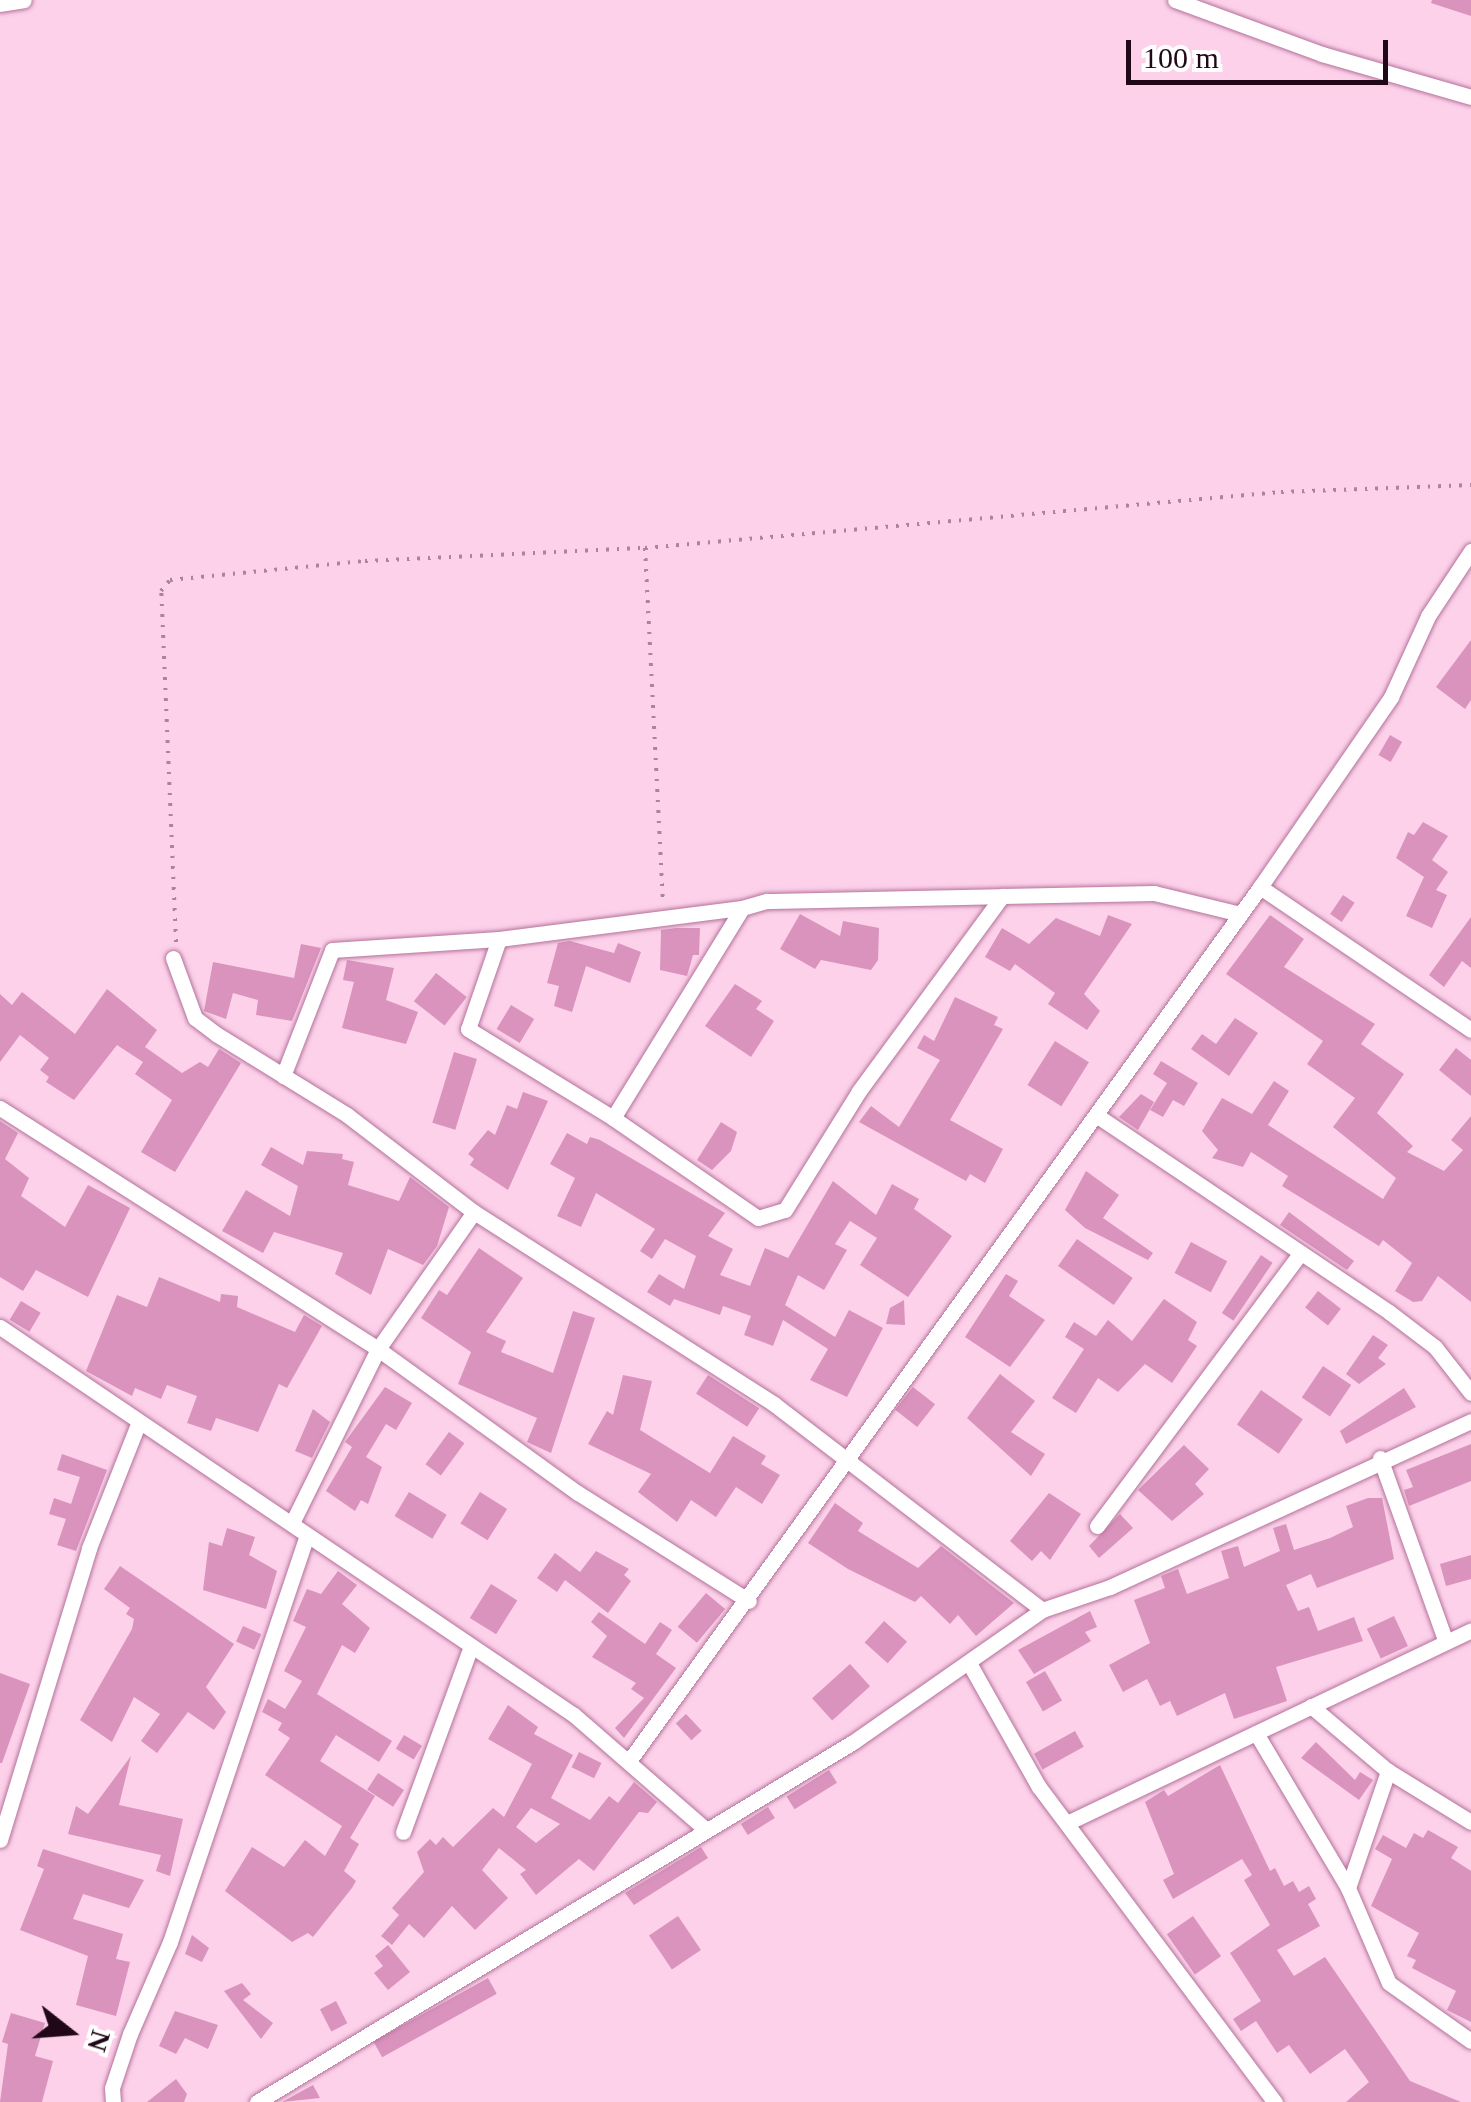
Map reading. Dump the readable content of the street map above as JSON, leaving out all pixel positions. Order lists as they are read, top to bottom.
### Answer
{
  "scale_bar": "100 m",
  "north": "right"
}
